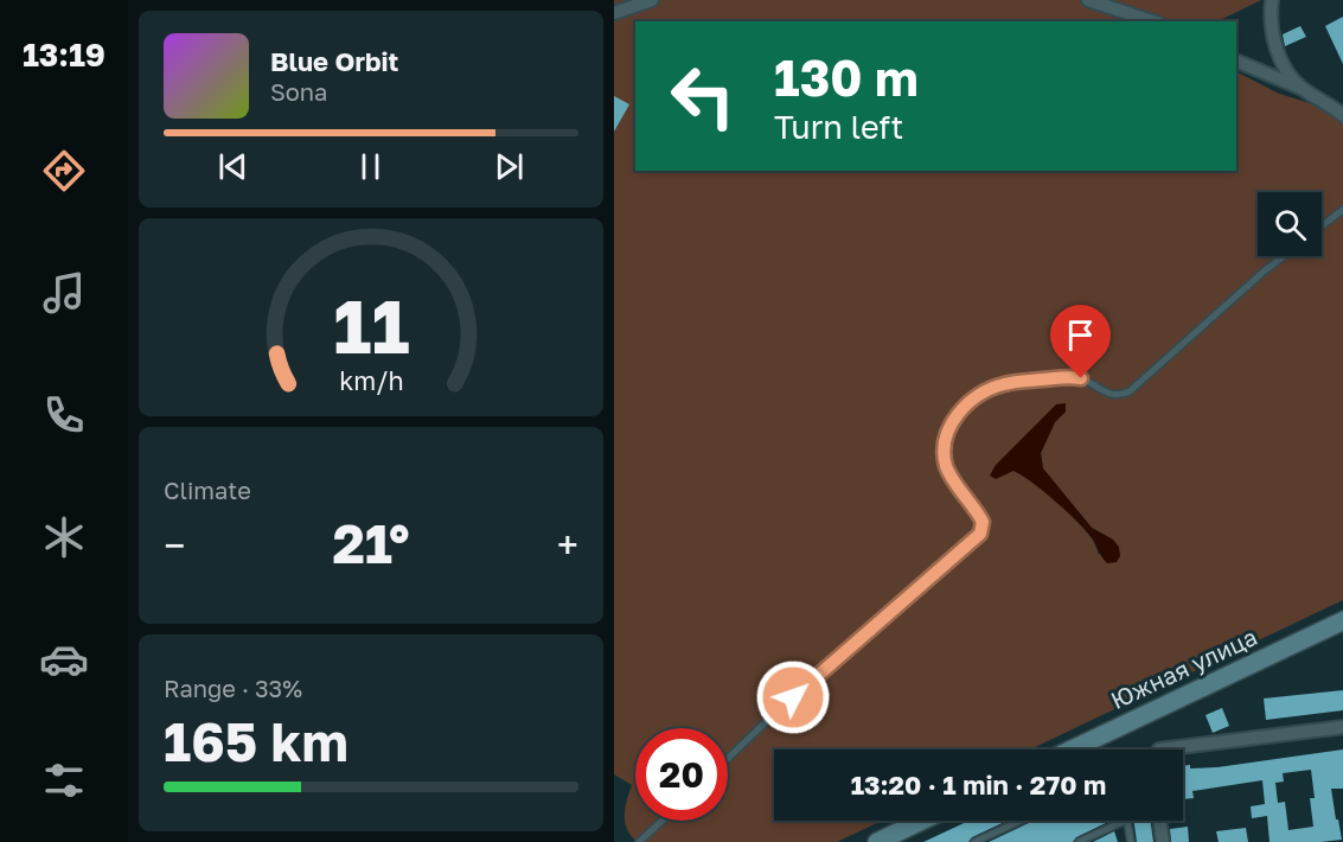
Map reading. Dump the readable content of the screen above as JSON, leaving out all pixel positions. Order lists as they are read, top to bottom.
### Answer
{
  "streets": {
    "main road": ["Южная улица"]
  },
  "page": {
    "tabs": "13:19",
    "turn": ["130 m", "Turn left"],
    "song": ["Blue Orbit", "Sona"],
    "tile": [
      "Climate",
      ["Range · 33%", "165 km"]
    ],
    "heat": ["−", "21°", "+"],
    "limit": "20",
    "trip": "13:20 · 1 min · 270 m",
    "gauge": ["11", "km/h"]
  }
}
